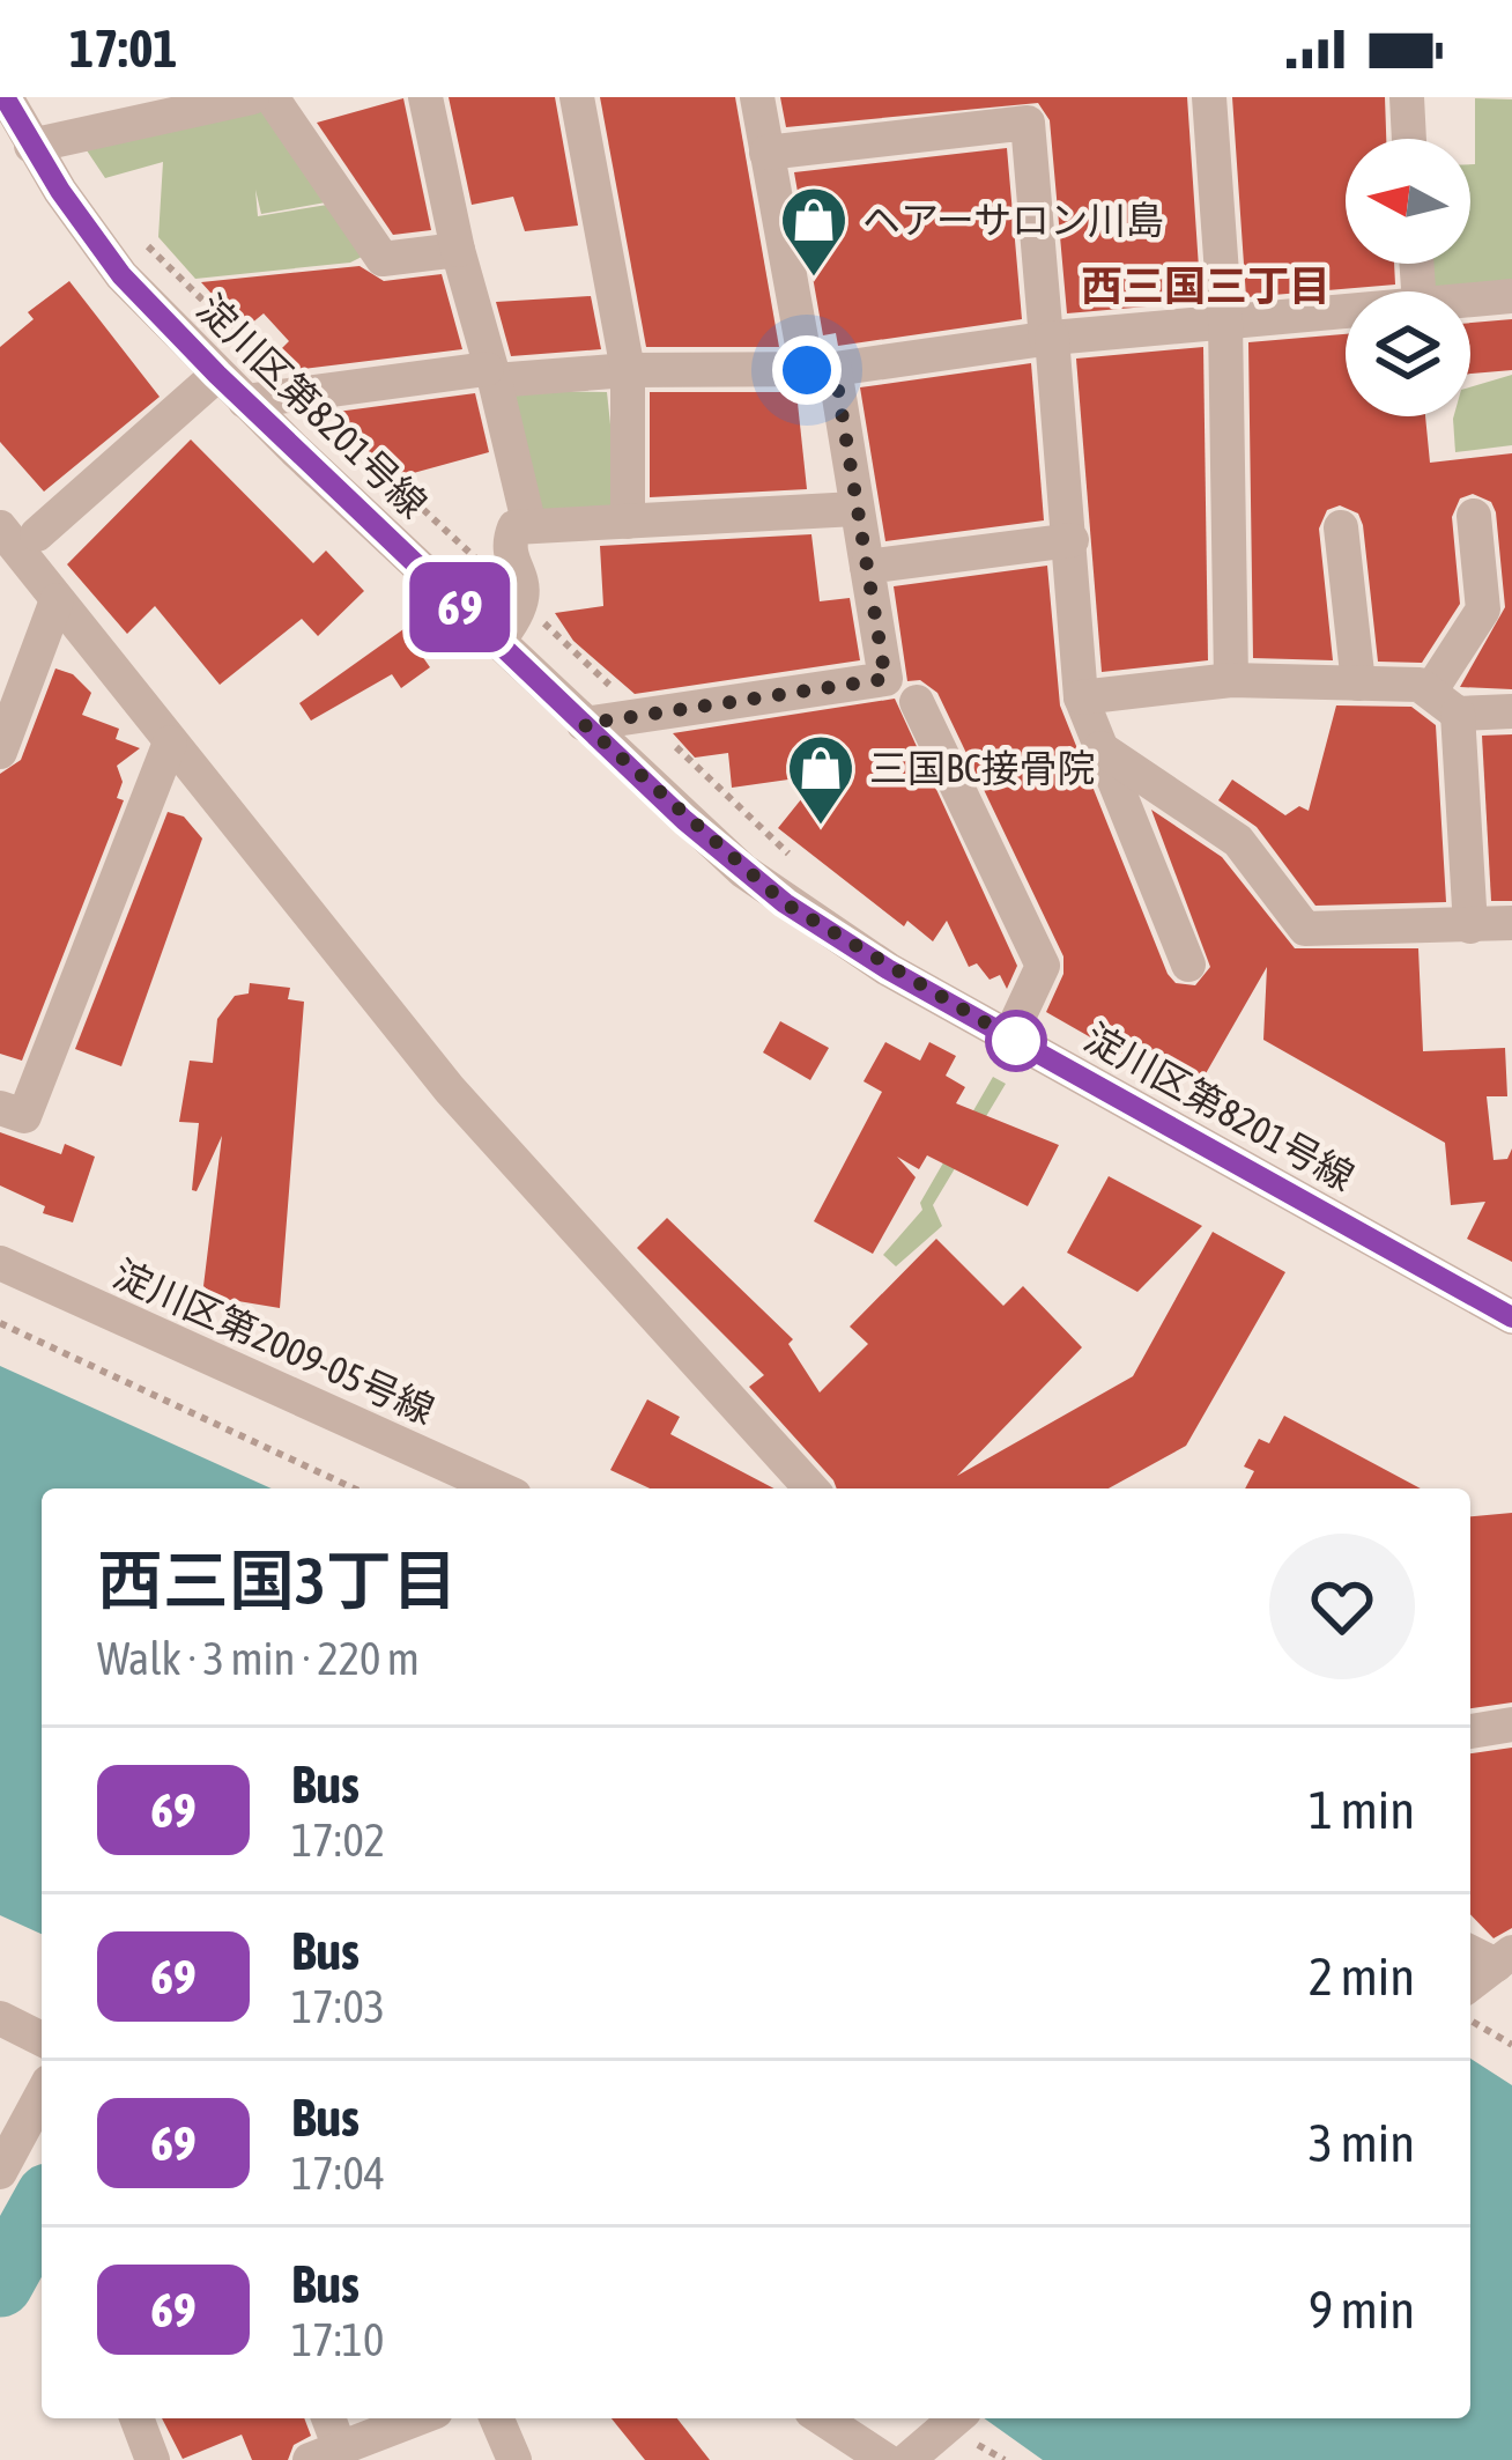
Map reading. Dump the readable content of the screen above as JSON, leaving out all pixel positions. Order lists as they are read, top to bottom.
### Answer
{
  "streets": {
    "street": ["淀川区第8201号線", "淀川区第2009-05号線"]
  },
  "districts": ["西三国三丁目"],
  "places": {
    "shop": ["ヘアーサロン川島", "三国BC接骨院"]
  },
  "lines": ["bus line 69"],
  "north": "left",
  "page": {
    "status": "17:01",
    "on_map": "69",
    "heading": ["西三国3丁目", "Walk · 3 min · 220 m"],
    "list": [
      {
        "mark": "69",
        "name": "Bus",
        "note": "17:02",
        "value": "1 min"
      },
      {
        "mark": "69",
        "name": "Bus",
        "note": "17:03",
        "value": "2 min"
      },
      {
        "mark": "69",
        "name": "Bus",
        "note": "17:04",
        "value": "3 min"
      },
      {
        "mark": "69",
        "name": "Bus",
        "note": "17:10",
        "value": "9 min"
      }
    ]
  }
}
